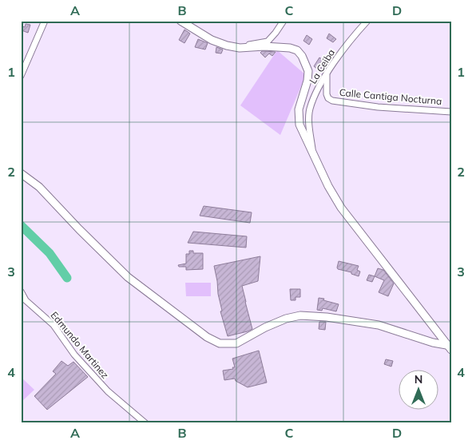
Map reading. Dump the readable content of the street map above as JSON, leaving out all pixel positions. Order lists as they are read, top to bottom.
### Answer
{
  "streets": {
    "street": ["La Ceiba", "Calle Cantiga Nocturna", "Edmundo Martinez"]
  },
  "crossings": [
    ["La Ceiba", "Calle Cantiga Nocturna"]
  ],
  "north": "top",
  "grid": {
    "columns": [
      "A",
      "B",
      "C",
      "D"
    ],
    "rows": [
      "1",
      "2",
      "3",
      "4"
    ]
  }
}
